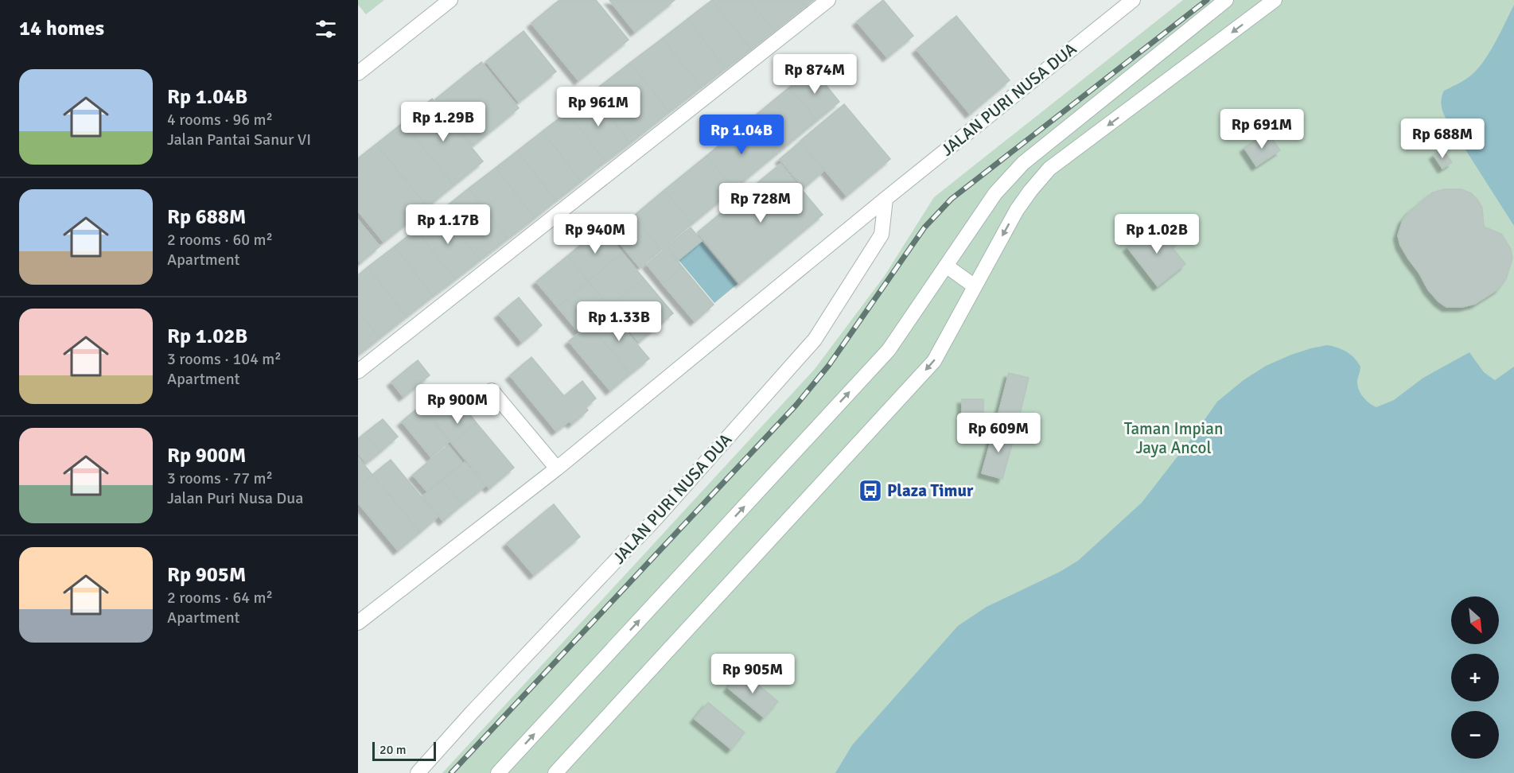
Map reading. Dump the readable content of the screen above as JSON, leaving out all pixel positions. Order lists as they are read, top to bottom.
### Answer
{
  "streets": {
    "street": ["JALAN PURI NUSA DUA"]
  },
  "parks": ["Taman Impian Jaya Ancol"],
  "places": {
    "bus stop": ["Plaza Timur"]
  },
  "scale_bar": "20 m",
  "north": "bottom right",
  "page": {
    "heading": "14 homes",
    "price": [
      "Rp 874M",
      "Rp 961M",
      "Rp 1.29B",
      "Rp 691M",
      "Rp 1.04B",
      "Rp 688M",
      "Rp 728M",
      "Rp 1.17B",
      "Rp 940M",
      "Rp 1.02B",
      "Rp 1.33B",
      "Rp 900M",
      "Rp 609M",
      "Rp 905M"
    ],
    "list": [
      {
        "name": "Rp 1.04B",
        "note": "4 rooms · 96 m² · Jalan Pantai Sanur VI"
      },
      {
        "name": "Rp 688M",
        "note": "2 rooms · 60 m² · Apartment"
      },
      {
        "name": "Rp 1.02B",
        "note": "3 rooms · 104 m² · Apartment"
      },
      {
        "name": "Rp 900M",
        "note": "3 rooms · 77 m² · Jalan Puri Nusa Dua"
      },
      {
        "name": "Rp 905M",
        "note": "2 rooms · 64 m² · Apartment"
      }
    ],
    "map_buttons": ["+", "−"],
    "scale": "20 m"
  }
}
